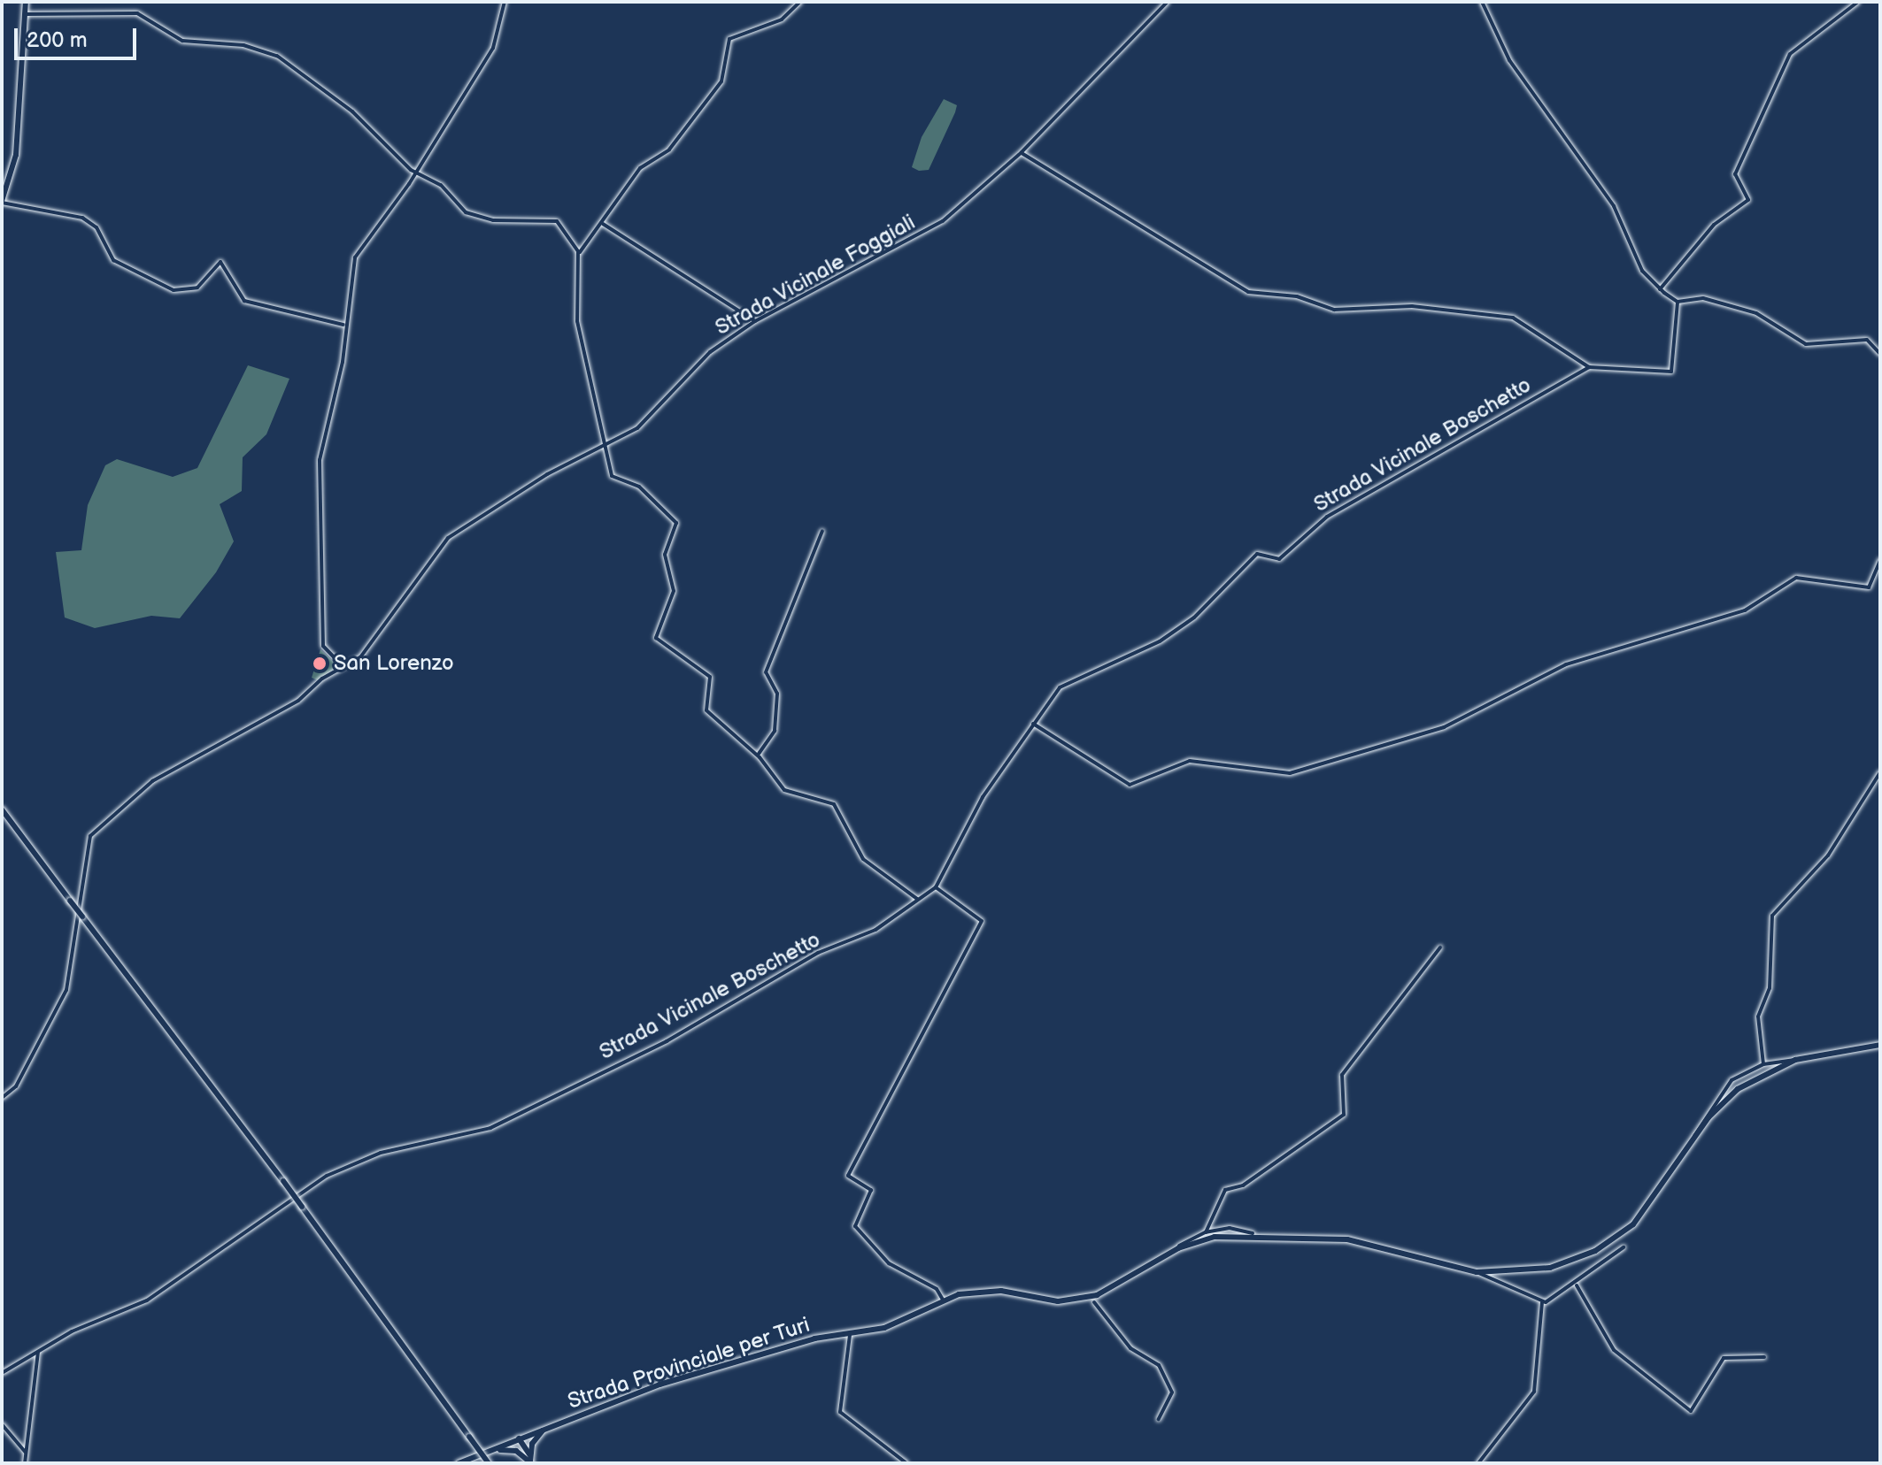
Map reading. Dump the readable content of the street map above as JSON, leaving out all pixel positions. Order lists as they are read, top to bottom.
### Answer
{
  "streets": {
    "main road": ["Strada Provinciale per Turi"],
    "street": ["Strada Vicinale Foggiali", "Strada Vicinale Boschetto"]
  },
  "places": ["San Lorenzo"],
  "scale_bar": "200 m"
}
